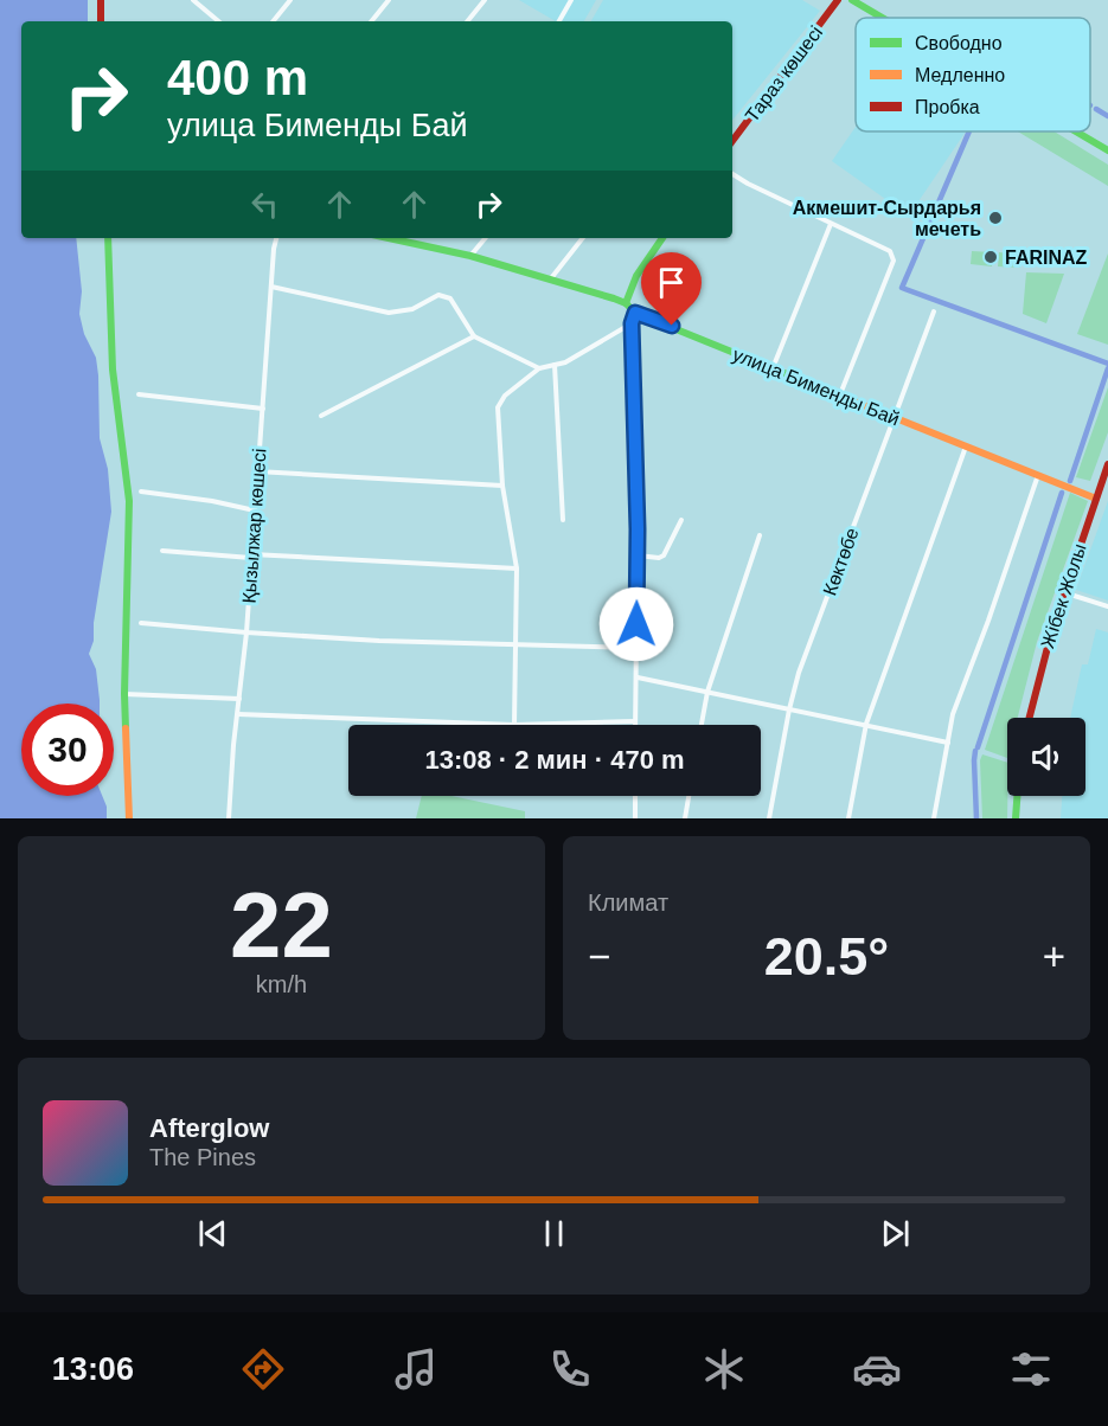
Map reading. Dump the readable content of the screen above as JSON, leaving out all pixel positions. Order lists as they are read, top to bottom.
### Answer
{
  "streets": {
    "street": [
      "Тараз көшесі",
      "улица Бименды Бай",
      "Қызылжар көшесі",
      "Көктөбе",
      "Жібек Жолы"
    ]
  },
  "crossings": [
    ["улица Бименды Бай", "Көктөбе"],
    ["улица Бименды Бай", "Жібек Жолы"]
  ],
  "places": ["Акмешит-Сырдарья мечеть", "FARINAZ"],
  "legend": ["Свободно", "Медленно", "Пробка"],
  "page": {
    "turn": ["400 m", "улица Бименды Бай"],
    "limit": "30",
    "trip": "13:08 · 2 мин · 470 m",
    "tile": [
      ["22", "km/h"],
      "Климат"
    ],
    "heat": ["−", "20.5°", "+"],
    "song": ["Afterglow", "The Pines"],
    "tabs": "13:06"
  }
}
